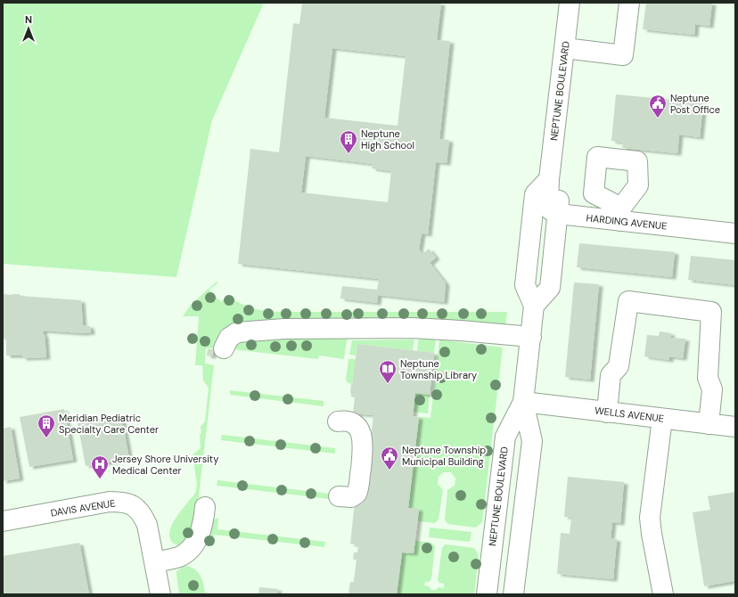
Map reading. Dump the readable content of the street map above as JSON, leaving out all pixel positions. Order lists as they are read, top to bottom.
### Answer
{
  "streets": {
    "street": [
      "NEPTUNE BOULEVARD",
      "HARDING AVENUE",
      "WELLS AVENUE",
      "DAVIS AVENUE"
    ]
  },
  "crossings": [
    ["NEPTUNE BOULEVARD", "WELLS AVENUE"]
  ],
  "places": {
    "public building": ["Neptune Post Office", "Neptune Township Municipal Building"],
    "building": ["Neptune High School", "Meridian Pediatric Specialty Care Center"],
    "library": ["Neptune Township Library"],
    "hospital": ["Jersey Shore University Medical Center"]
  },
  "north": "top"
}
